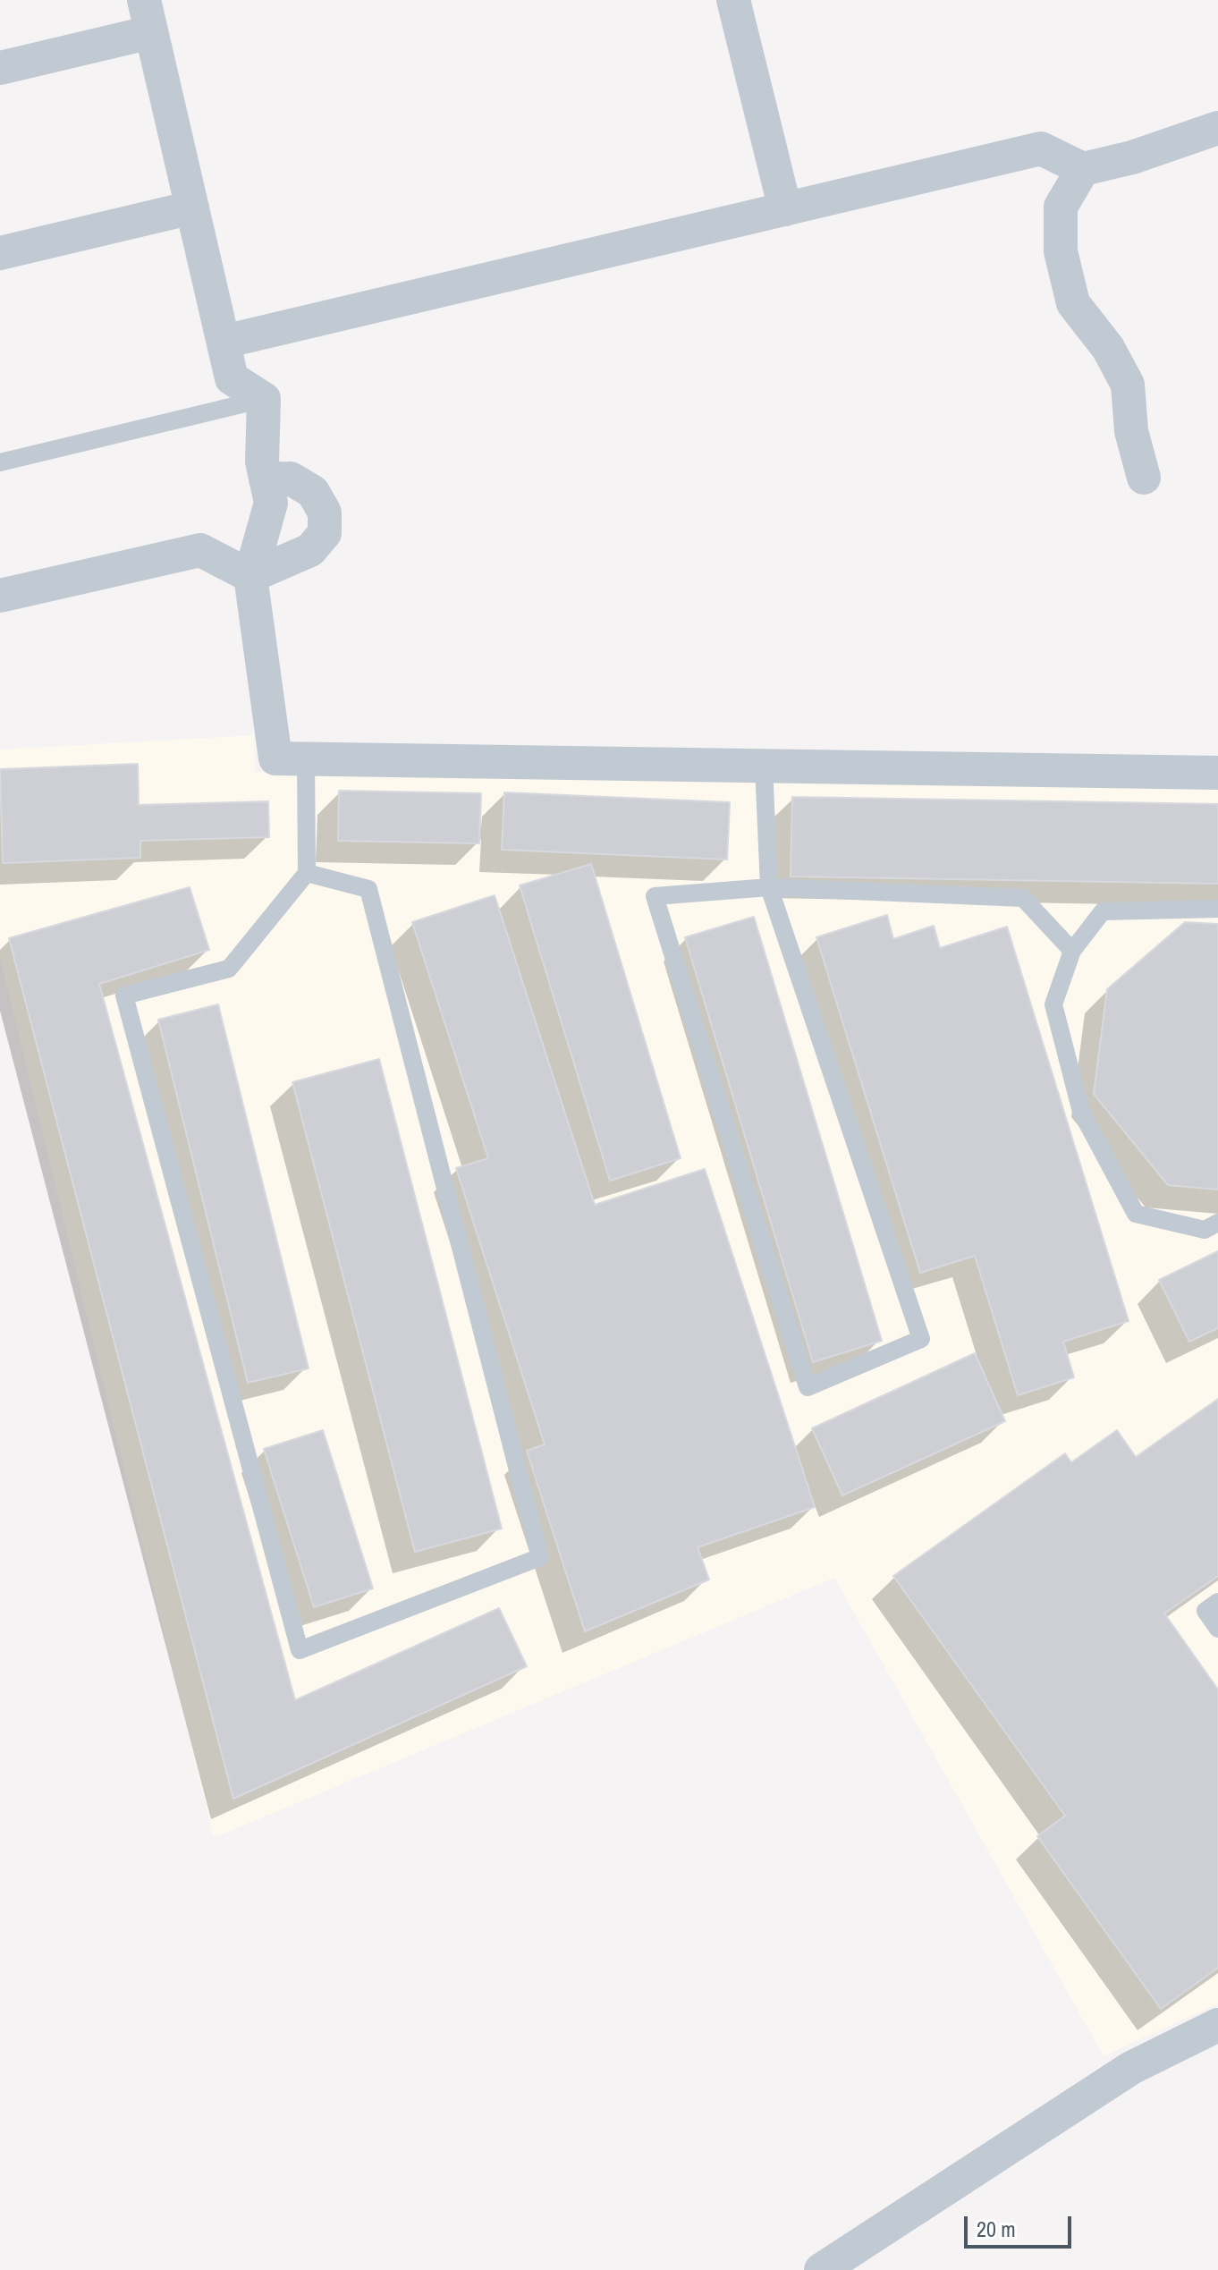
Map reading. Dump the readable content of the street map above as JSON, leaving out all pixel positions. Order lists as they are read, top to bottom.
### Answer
{
  "scale_bar": "20 m"
}
